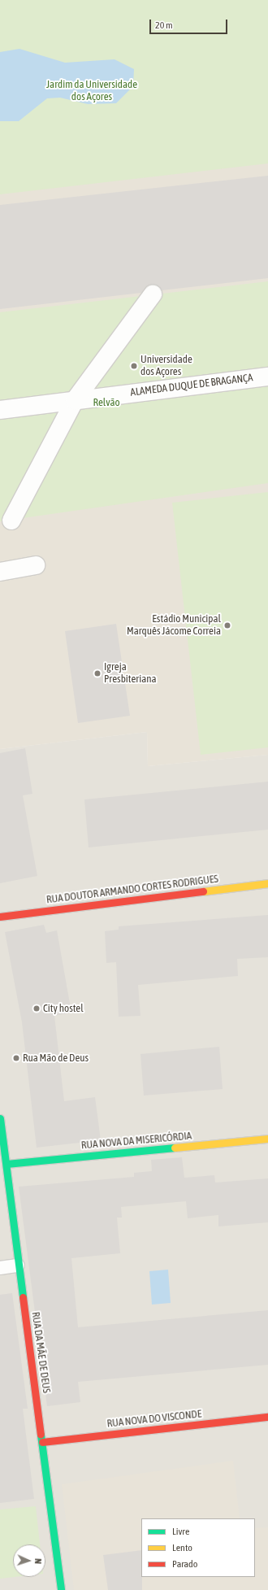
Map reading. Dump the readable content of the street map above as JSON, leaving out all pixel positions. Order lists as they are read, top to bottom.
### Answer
{
  "streets": {
    "street": [
      "ALAMEDA DUQUE DE BRAGANÇA",
      "RUA DOUTOR ARMANDO CORTES RODRIGUES",
      "RUA NOVA DA MISERICÓRDIA",
      "RUA DA MÃE DE DEUS",
      "RUA NOVA DO VISCONDE"
    ]
  },
  "crossings": [
    ["RUA NOVA DA MISERICÓRDIA", "RUA DA MÃE DE DEUS"],
    ["RUA DA MÃE DE DEUS", "RUA NOVA DO VISCONDE"]
  ],
  "parks": ["Jardim da Universidade dos Açores", "Relvão"],
  "places": [
    "Universidade dos Açores",
    "Estádio Municipal Marquês Jácome Correia",
    "Igreja Presbiteriana",
    "City hostel",
    "Rua Mão de Deus"
  ],
  "legend": ["Livre", "Lento", "Parado"],
  "scale_bar": "20 m",
  "north": "right"
}
